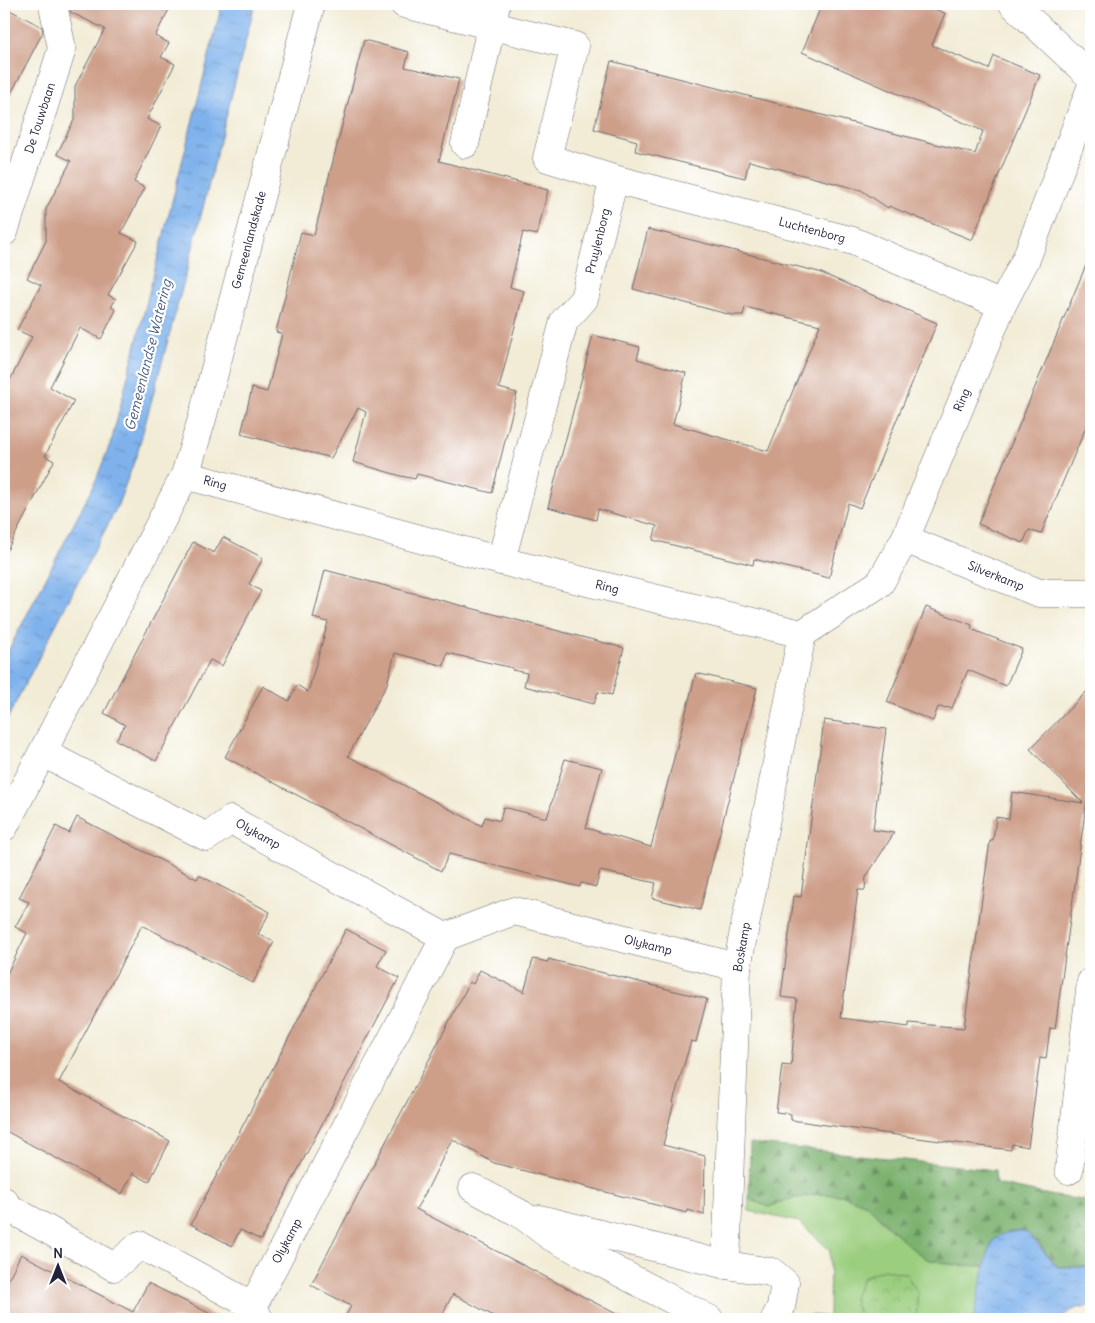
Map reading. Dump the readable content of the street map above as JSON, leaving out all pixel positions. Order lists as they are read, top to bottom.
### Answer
{
  "streets": {
    "street": [
      "De Touwbaan",
      "Luchtenborg",
      "Gemeenlandskade",
      "Pruylenborg",
      "Ring",
      "Silverkamp",
      "Olykamp",
      "Boskamp"
    ]
  },
  "crossings": [
    ["Luchtenborg", "Pruylenborg"],
    ["Luchtenborg", "Ring"],
    ["Gemeenlandskade", "Ring"],
    ["Pruylenborg", "Ring"],
    ["Ring", "Silverkamp"],
    ["Ring", "Boskamp"],
    ["Olykamp", "Boskamp"]
  ],
  "water": ["Gemeenlandse Watering"],
  "north": "top"
}
